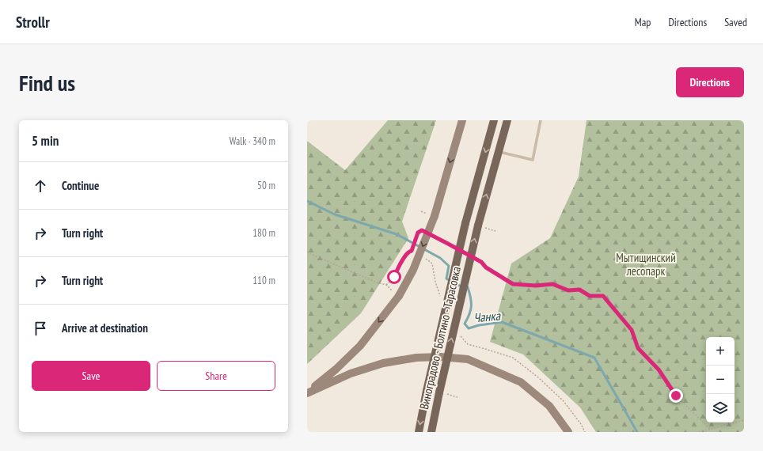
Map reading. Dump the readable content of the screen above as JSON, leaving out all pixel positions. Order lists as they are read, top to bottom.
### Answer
{
  "streets": {
    "main road": ["Виноградово - Болтино - Тарасовка"]
  },
  "water": ["Чанка"],
  "parks": ["Мытищинский лесопарк"],
  "page": {
    "header": "Strollr",
    "nav": ["Map", "Directions", "Saved"],
    "buttons": [
      "Directions",
      ["Save", "Share"]
    ],
    "title": "Find us",
    "heading": ["5 min", "Walk · 340 m"],
    "list": [
      ["Continue", "50 m"],
      ["Turn right", "180 m"],
      ["Turn right", "110 m"],
      "Arrive at destination"
    ],
    "map_buttons": ["+", "−"]
  }
}
